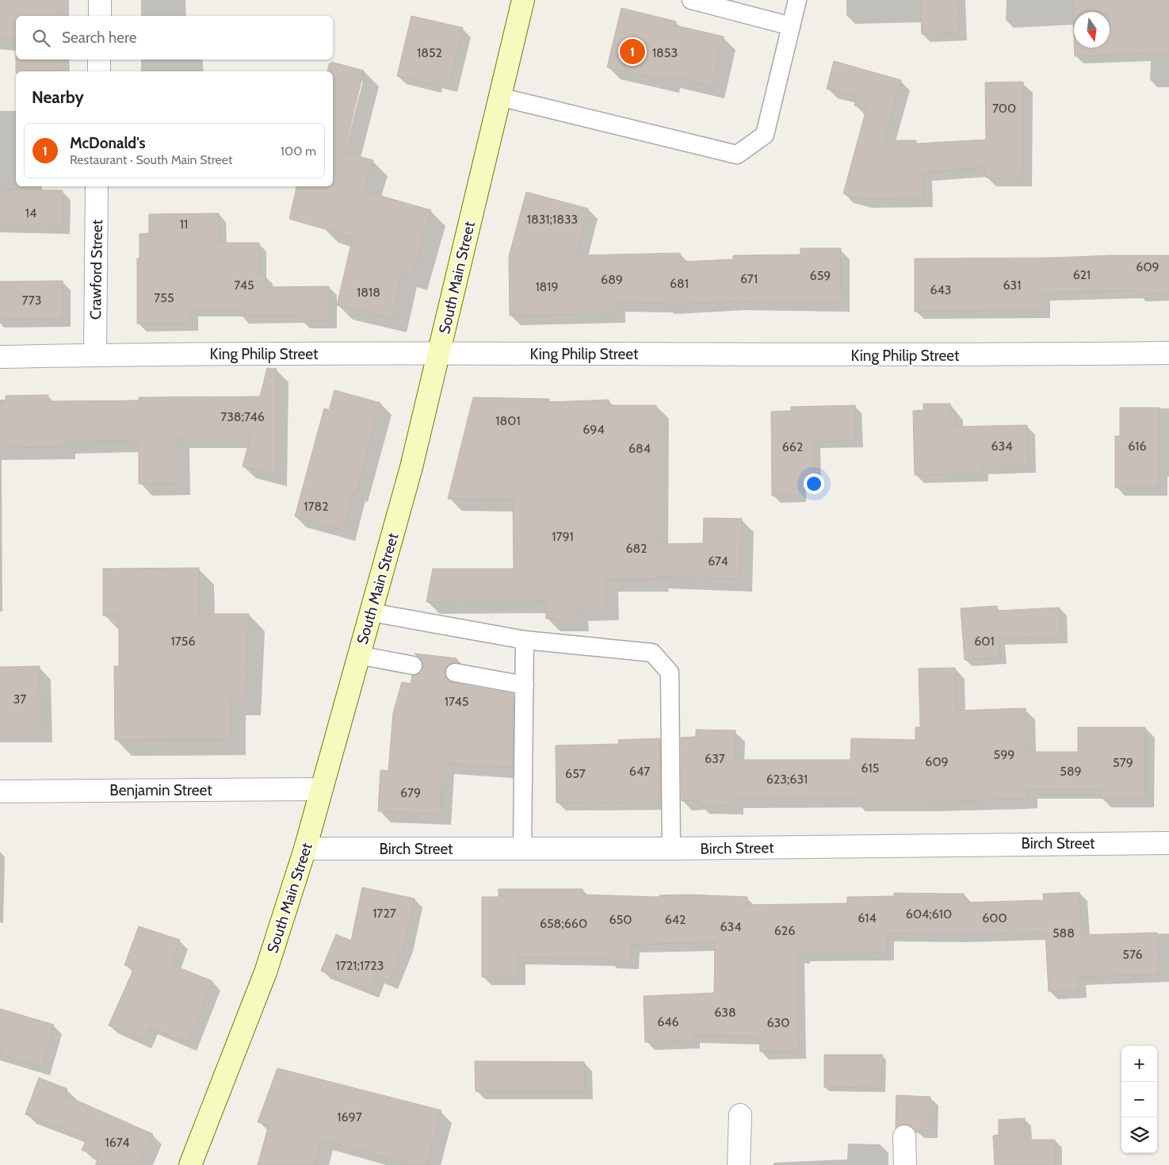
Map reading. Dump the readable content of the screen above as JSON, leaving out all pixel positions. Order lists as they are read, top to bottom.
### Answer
{
  "streets": {
    "main road": ["South Main Street"],
    "street": [
      "Crawford Street",
      "King Philip Street",
      "Benjamin Street",
      "Birch Street"
    ]
  },
  "crossings": [
    ["Crawford Street", "King Philip Street"],
    ["South Main Street", "King Philip Street"],
    ["South Main Street", "Benjamin Street"],
    ["South Main Street", "Birch Street"]
  ],
  "house_numbers": [
    "1852",
    "1853",
    "700",
    "14",
    "1831;1833",
    "11",
    "609",
    "621",
    "659",
    "671",
    "689",
    "681",
    "745",
    "631",
    "1819",
    "643",
    "1818",
    "755",
    "773",
    "738;746",
    "1801",
    "694",
    "634",
    "616",
    "662",
    "684",
    "1782",
    "1791",
    "682",
    "674",
    "1756",
    "601",
    "37",
    "1745",
    "599",
    "637",
    "609",
    "579",
    "615",
    "647",
    "589",
    "657",
    "623;631",
    "679",
    "1727",
    "604;610",
    "614",
    "600",
    "650",
    "642",
    "658;660",
    "634",
    "626",
    "588",
    "576",
    "1721;1723",
    "638",
    "646",
    "630",
    "1697",
    "1674"
  ],
  "north": "bottom",
  "page": {
    "search": "Search here",
    "pins": "1",
    "heading": "Nearby",
    "list": [
      {
        "mark": "1",
        "name": "McDonald's",
        "note": "Restaurant · South Main Street",
        "value": "100 m"
      }
    ],
    "map_buttons": ["+", "−"]
  }
}
